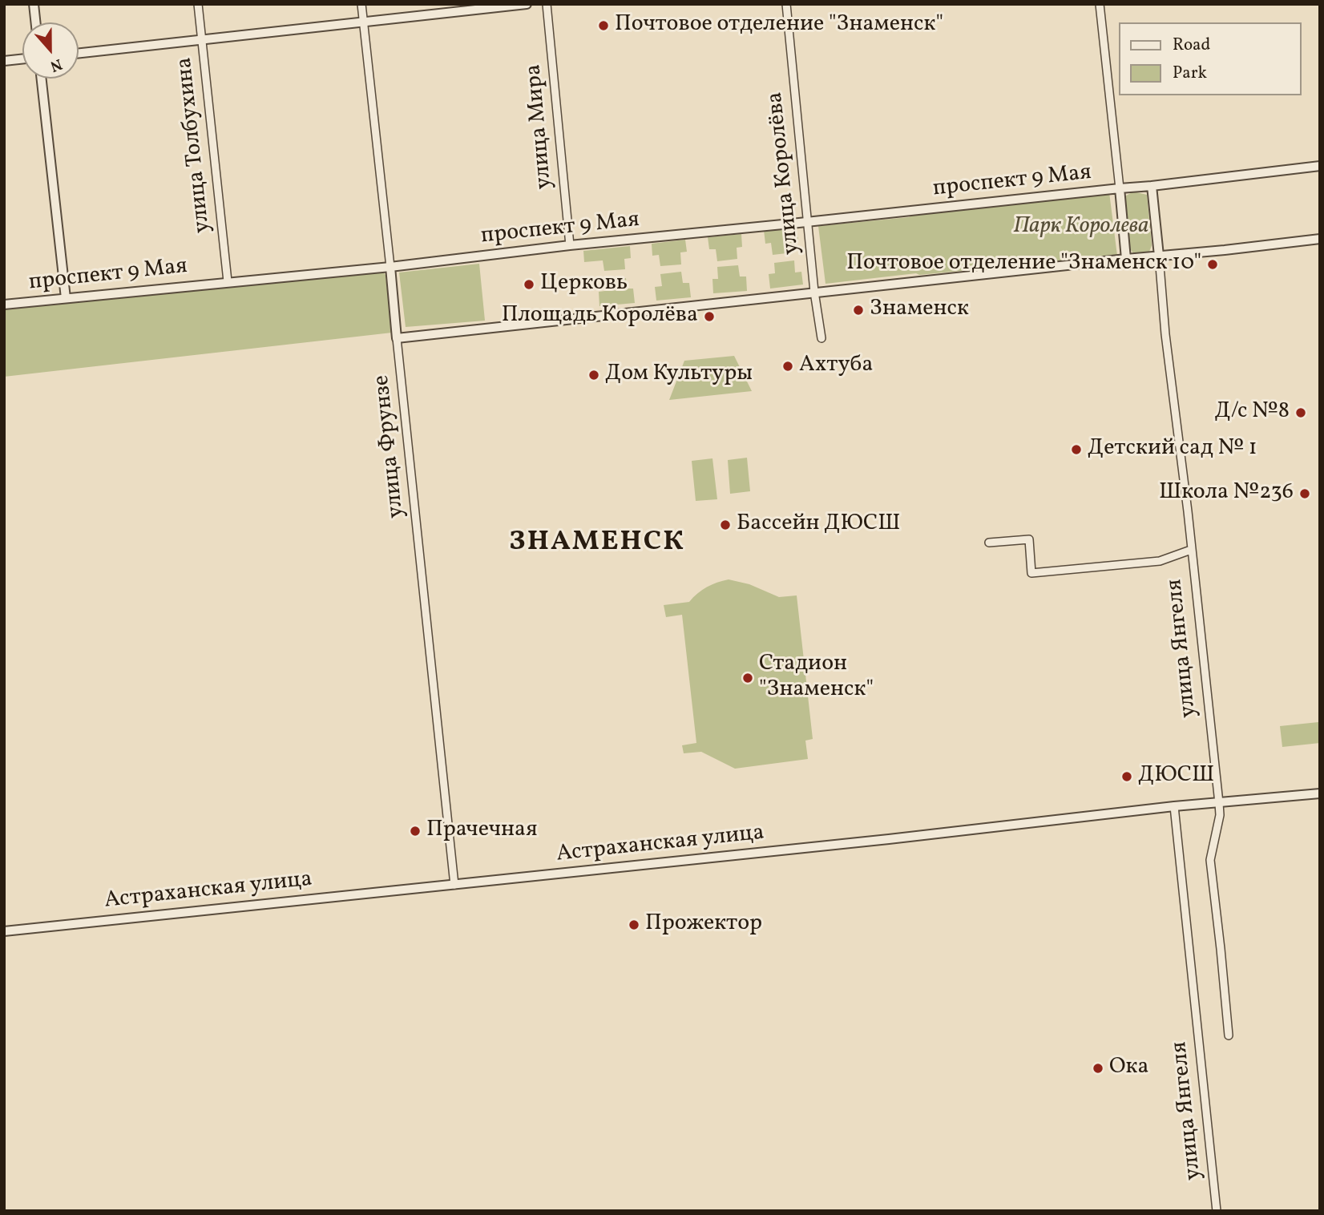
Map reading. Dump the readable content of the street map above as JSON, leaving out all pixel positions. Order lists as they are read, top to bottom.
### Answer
{
  "streets": {
    "street": [
      "улица Мира",
      "улица Толбухина",
      "улица Королёва",
      "проспект 9 Мая",
      "улица Фрунзе",
      "улица Янгеля",
      "Астраханская улица"
    ]
  },
  "crossings": [
    ["улица Мира", "проспект 9 Мая"],
    ["улица Толбухина", "проспект 9 Мая"],
    ["улица Королёва", "проспект 9 Мая"],
    ["проспект 9 Мая", "улица Фрунзе"],
    ["улица Фрунзе", "Астраханская улица"],
    ["улица Янгеля", "Астраханская улица"]
  ],
  "districts": ["ЗНАМЕНСК"],
  "parks": ["Парк Королева"],
  "places": [
    "Почтовое отделение \"Знаменск\"",
    "Почтовое отделение \"Знаменск 10\"",
    "Церковь",
    "Знаменск",
    "Площадь Королёва",
    "Ахтуба",
    "Дом Культуры",
    "Д/с №8",
    "Детский сад № 1",
    "Школа №236",
    "Бассейн ДЮСШ",
    "Стадион \"Знаменск\"",
    "ДЮСШ",
    "Прачечная",
    "Прожектор",
    "Ока"
  ],
  "legend": ["Road", "Park"],
  "north": "bottom"
}
